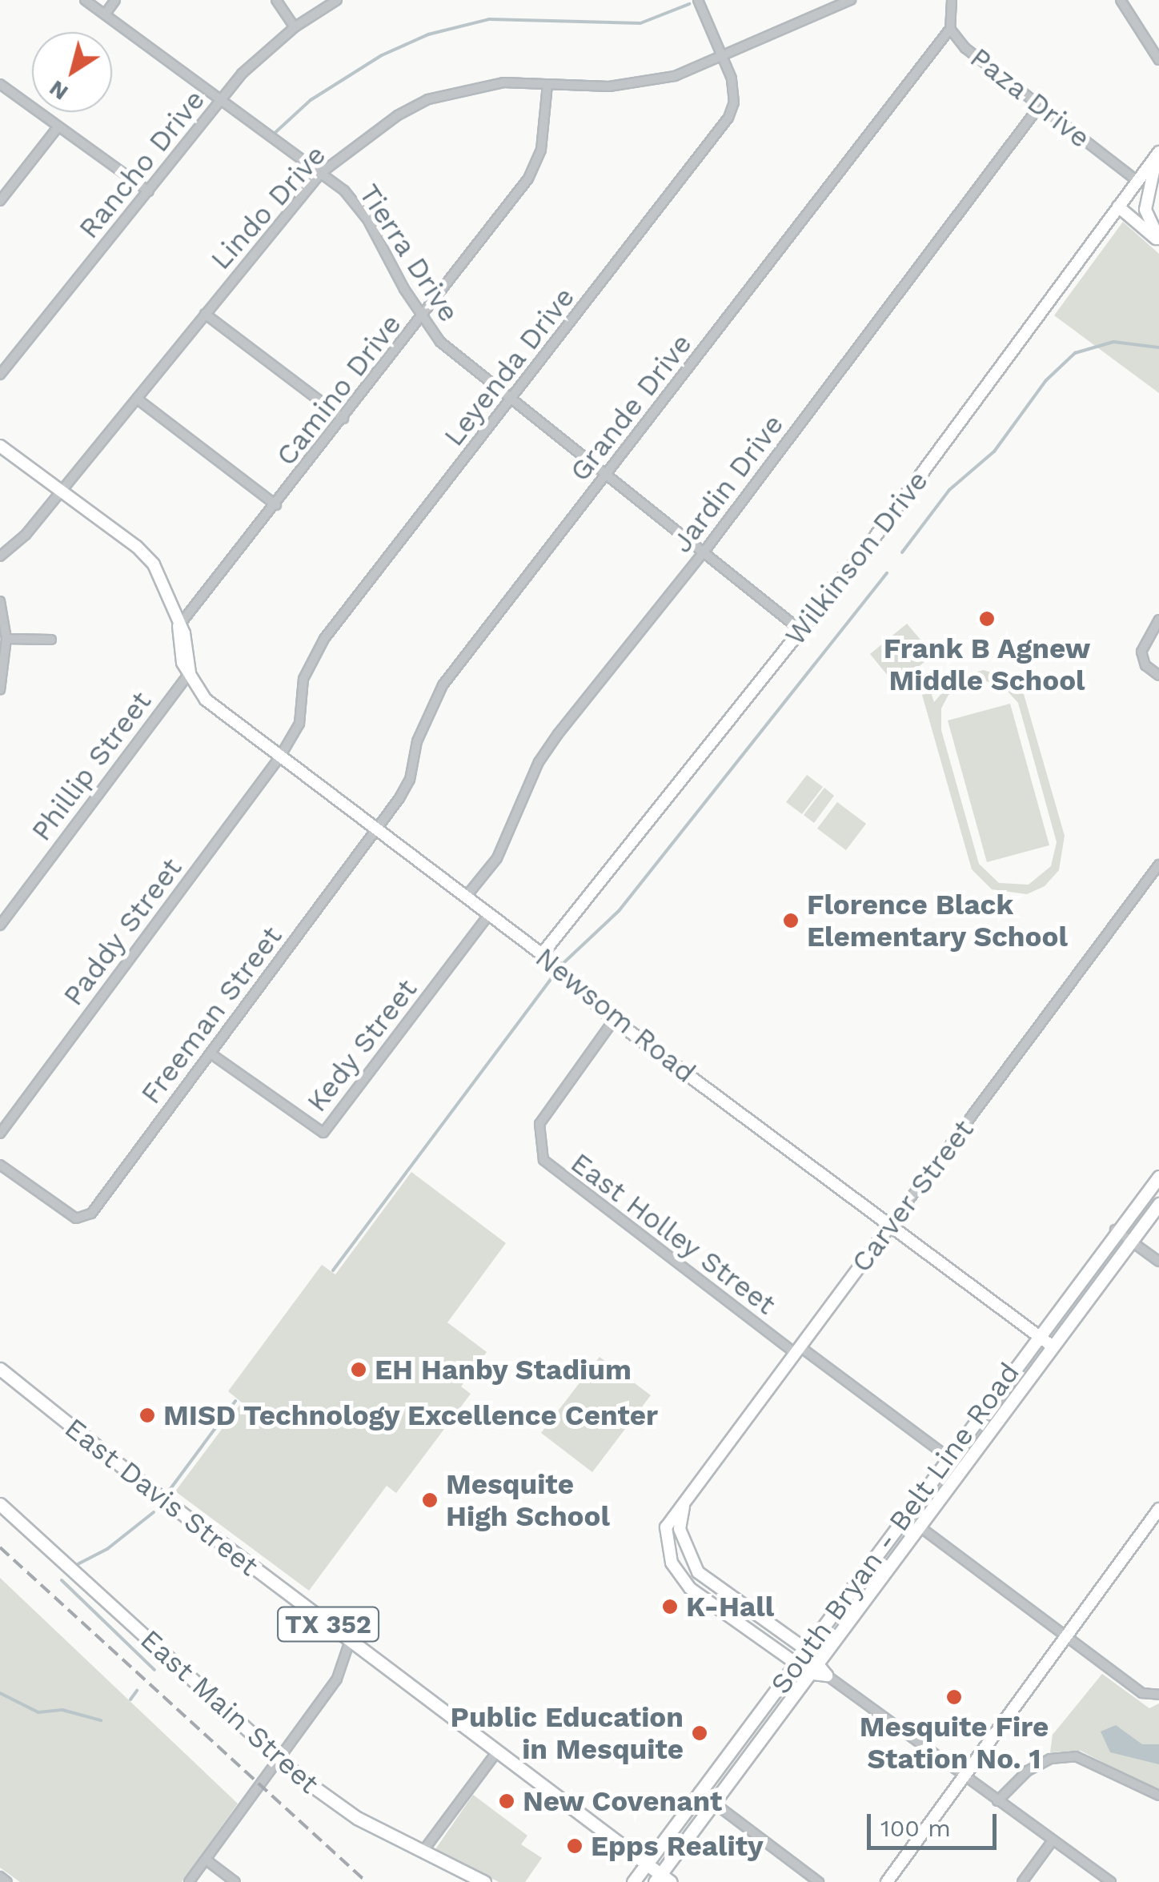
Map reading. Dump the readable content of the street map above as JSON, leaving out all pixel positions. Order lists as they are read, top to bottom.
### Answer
{
  "streets": {
    "main road": [
      "East Davis Street",
      "South Bryan - Belt Line Road",
      "TX 352",
      "East Main Street"
    ],
    "street": [
      "Paza Drive",
      "Rancho Drive",
      "Lindo Drive",
      "Tierra Drive",
      "Leyenda Drive",
      "Camino Drive",
      "Grande Drive",
      "Jardin Drive",
      "Wilkinson Drive",
      "Phillip Street",
      "Paddy Street",
      "Freeman Street",
      "Newsom Road",
      "Kedy Street",
      "Carver Street",
      "East Holley Street"
    ]
  },
  "crossings": [
    ["Paza Drive", "Grande Drive"],
    ["Paza Drive", "Jardin Drive"],
    ["Paza Drive", "Wilkinson Drive"],
    ["Rancho Drive", "Tierra Drive"],
    ["Lindo Drive", "Tierra Drive"],
    ["Lindo Drive", "Leyenda Drive"],
    ["Lindo Drive", "Camino Drive"],
    ["Lindo Drive", "Newsom Road"],
    ["Tierra Drive", "Leyenda Drive"],
    ["Tierra Drive", "Camino Drive"],
    ["Tierra Drive", "Grande Drive"],
    ["Tierra Drive", "Jardin Drive"],
    ["Tierra Drive", "Wilkinson Drive"],
    ["Leyenda Drive", "Paddy Street"],
    ["Leyenda Drive", "Newsom Road"],
    ["Camino Drive", "Newsom Road"],
    ["Grande Drive", "Freeman Street"],
    ["Grande Drive", "Newsom Road"],
    ["Jardin Drive", "Newsom Road"],
    ["Wilkinson Drive", "Newsom Road"],
    ["Phillip Street", "Newsom Road"],
    ["Paddy Street", "Newsom Road"],
    ["Freeman Street", "Newsom Road"],
    ["Freeman Street", "Kedy Street"],
    ["Newsom Road", "Kedy Street"],
    ["Newsom Road", "Carver Street"],
    ["Newsom Road", "East Holley Street"],
    ["Newsom Road", "South Bryan - Belt Line Road"],
    ["Carver Street", "East Holley Street"],
    ["Carver Street", "South Bryan - Belt Line Road"],
    ["East Holley Street", "South Bryan - Belt Line Road"],
    ["East Davis Street", "South Bryan - Belt Line Road"]
  ],
  "places": [
    "Frank B Agnew Middle School",
    "Florence Black Elementary School",
    "EH Hanby Stadium",
    "MISD Technology Excellence Center",
    "Mesquite High School",
    "K-Hall",
    "Mesquite Fire Station No. 1",
    "Public Education in Mesquite",
    "New Covenant",
    "Epps Reality"
  ],
  "scale_bar": "100 m",
  "north": "bottom left"
}
